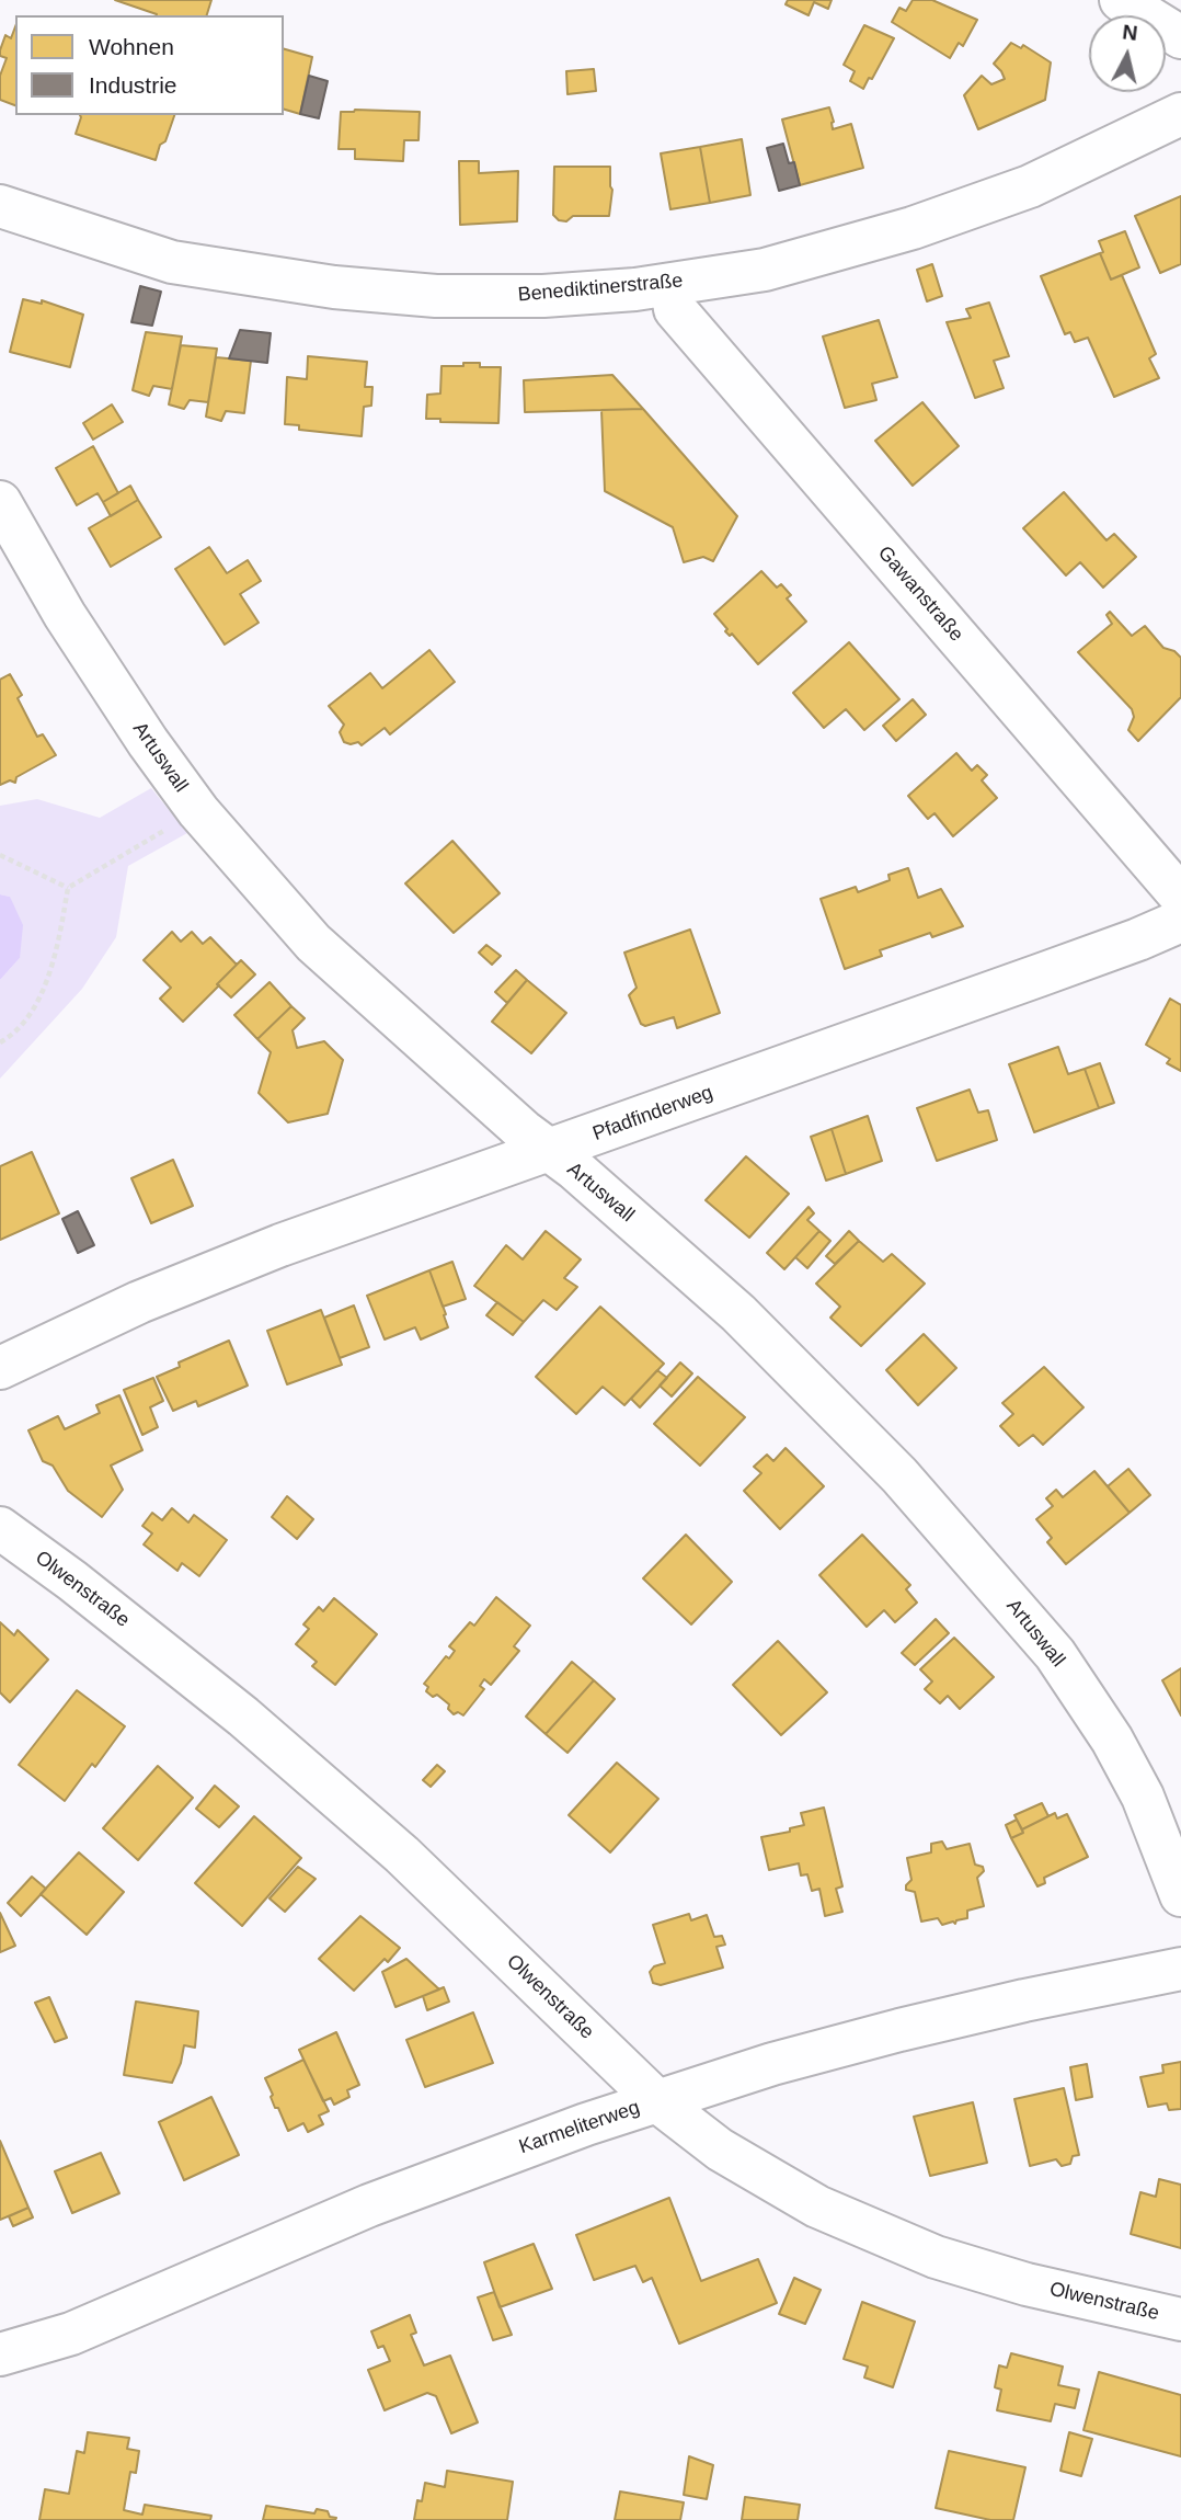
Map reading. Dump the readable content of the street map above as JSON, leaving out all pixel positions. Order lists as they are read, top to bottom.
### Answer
{
  "streets": {
    "street": [
      "Benediktinerstraße",
      "Gawanstraße",
      "Artuswall",
      "Pfadfinderweg",
      "Olwenstraße",
      "Karmeliterweg"
    ]
  },
  "crossings": [
    ["Benediktinerstraße", "Gawanstraße"],
    ["Artuswall", "Pfadfinderweg"],
    ["Olwenstraße", "Karmeliterweg"]
  ],
  "legend": ["Wohnen", "Industrie"],
  "north": "top"
}
